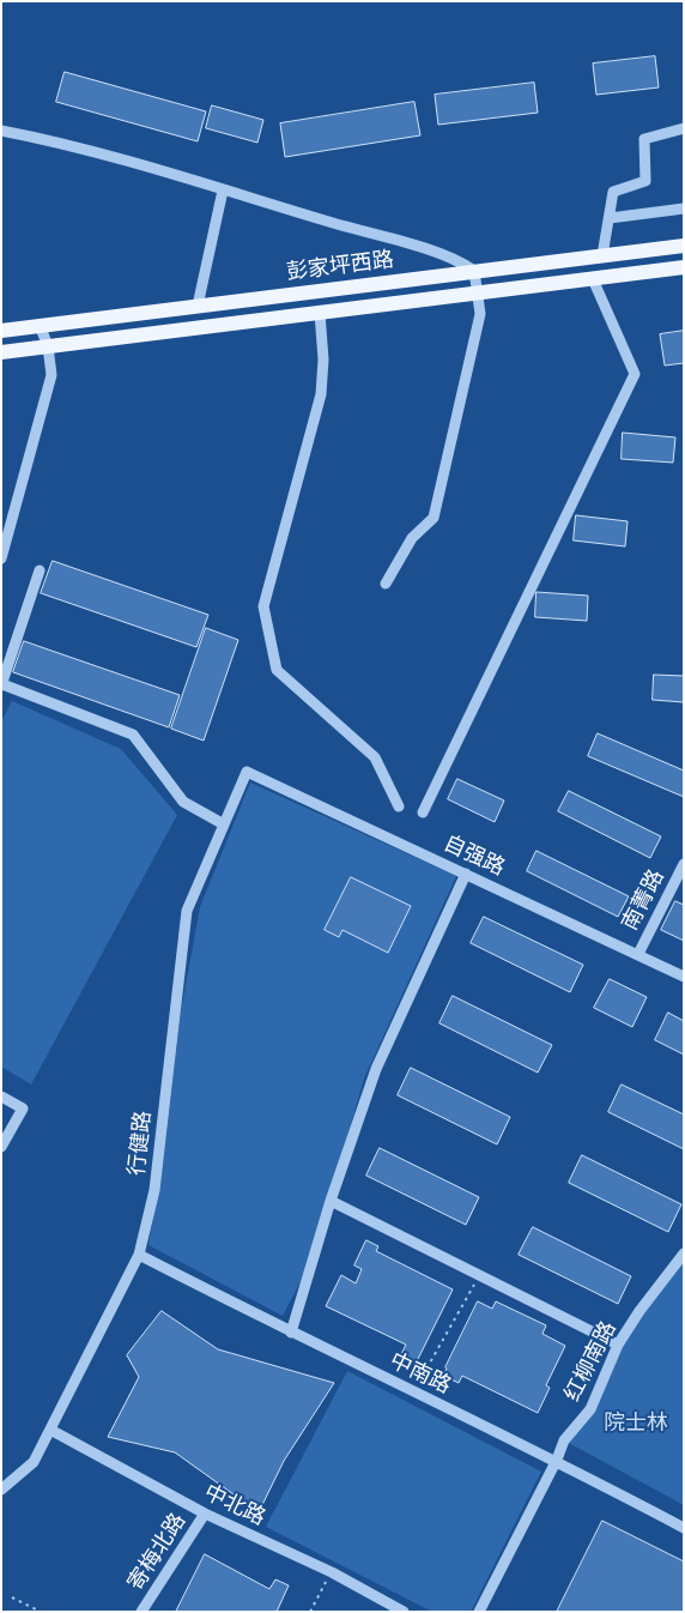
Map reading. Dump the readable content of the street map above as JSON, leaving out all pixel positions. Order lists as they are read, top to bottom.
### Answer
{
  "streets": {
    "main road": ["彭家坪西路"],
    "street": [
      "自强路",
      "南菁路",
      "行健路",
      "红柳南路",
      "中南路",
      "中北路",
      "寄梅北路"
    ]
  },
  "crossings": [
    ["自强路", "南菁路"],
    ["自强路", "行健路"],
    ["行健路", "中南路"],
    ["行健路", "中北路"],
    ["红柳南路", "中南路"],
    ["中北路", "寄梅北路"]
  ],
  "parks": ["院士林"]
}
